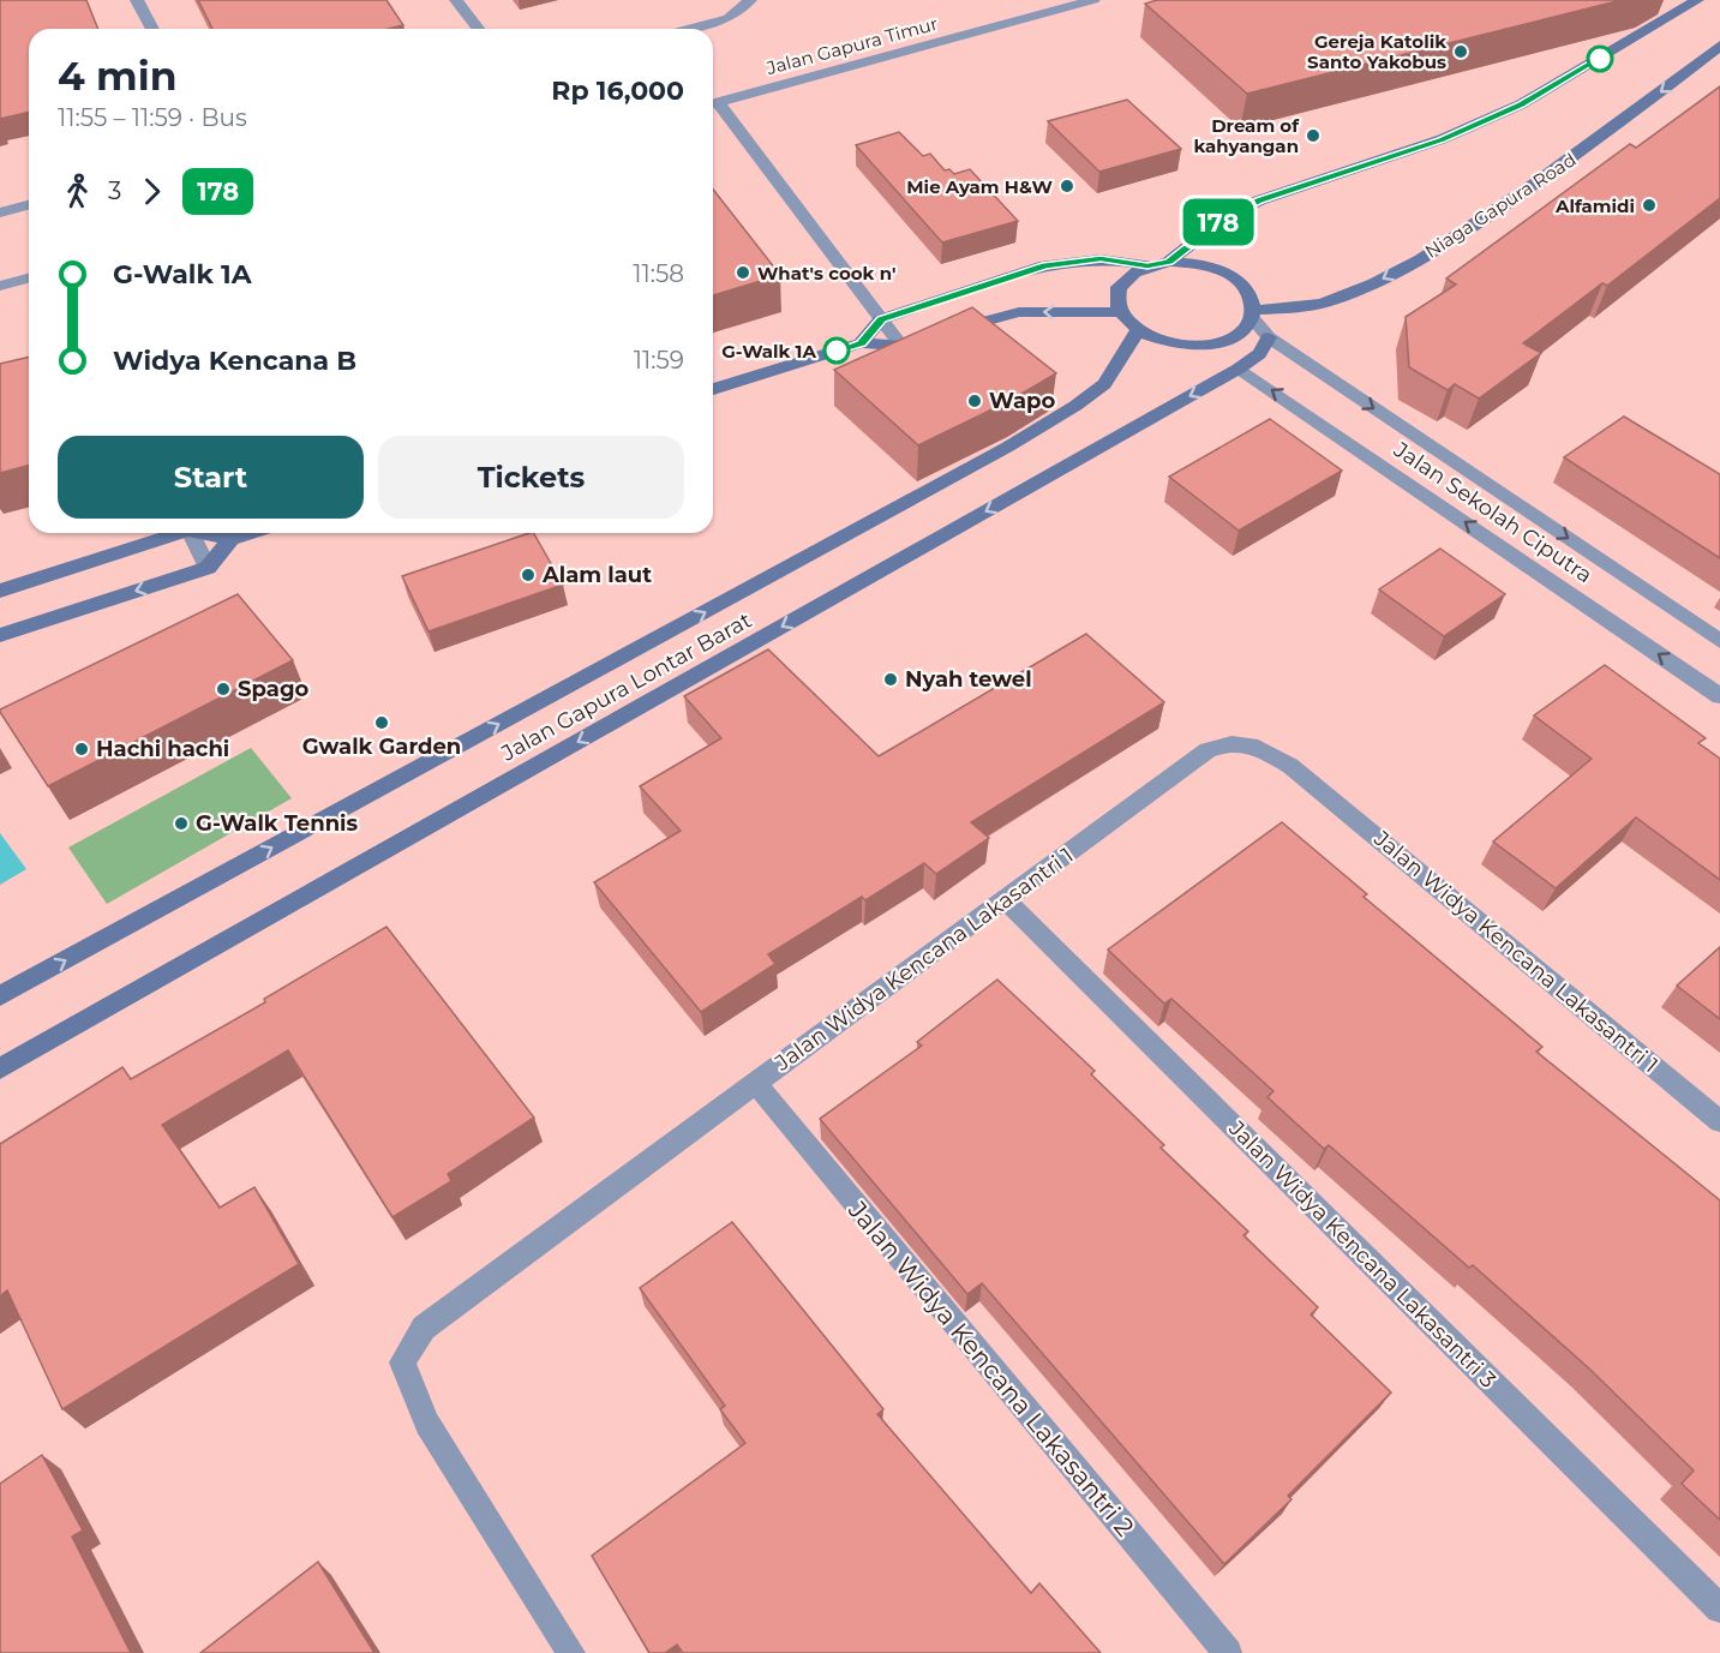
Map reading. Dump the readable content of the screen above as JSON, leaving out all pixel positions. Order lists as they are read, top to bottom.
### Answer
{
  "streets": {
    "street": [
      "Jalan Gapura Timur",
      "Niaga Gapura Road",
      "Jalan Sekolah Ciputra",
      "Jalan Gapura Lontar Barat",
      "Jalan Widya Kencana Lakasantri 1",
      "Jalan Widya Kencana Lakasantri 3",
      "Jalan Widya Kencana Lakasantri 2"
    ]
  },
  "crossings": [
    ["Niaga Gapura Road", "Jalan Sekolah Ciputra"],
    ["Niaga Gapura Road", "Jalan Gapura Lontar Barat"],
    ["Jalan Sekolah Ciputra", "Jalan Gapura Lontar Barat"],
    ["Jalan Widya Kencana Lakasantri 1", "Jalan Widya Kencana Lakasantri 3"],
    ["Jalan Widya Kencana Lakasantri 1", "Jalan Widya Kencana Lakasantri 2"]
  ],
  "places": [
    "Gereja Katolik Santo Yakobus",
    "Dream of kahyangan",
    "Mie Ayam H&W",
    "Alfamidi",
    "What's cook n'",
    "G-Walk 1A",
    "Wapo",
    "Alam laut",
    "Nyah tewel",
    "Spago",
    "Gwalk Garden",
    "Hachi hachi",
    "G-Walk Tennis"
  ],
  "lines": ["bus line 178"],
  "page": {
    "on_map": "178",
    "heading": ["4 min", "11:55 – 11:59 · Bus", "Rp 16,000"],
    "legs": ["3", "178"],
    "list": [
      {
        "name": "G-Walk 1A",
        "value": "11:58"
      },
      {
        "name": "Widya Kencana B",
        "value": "11:59"
      }
    ],
    "buttons": ["Start", "Tickets"]
  }
}
